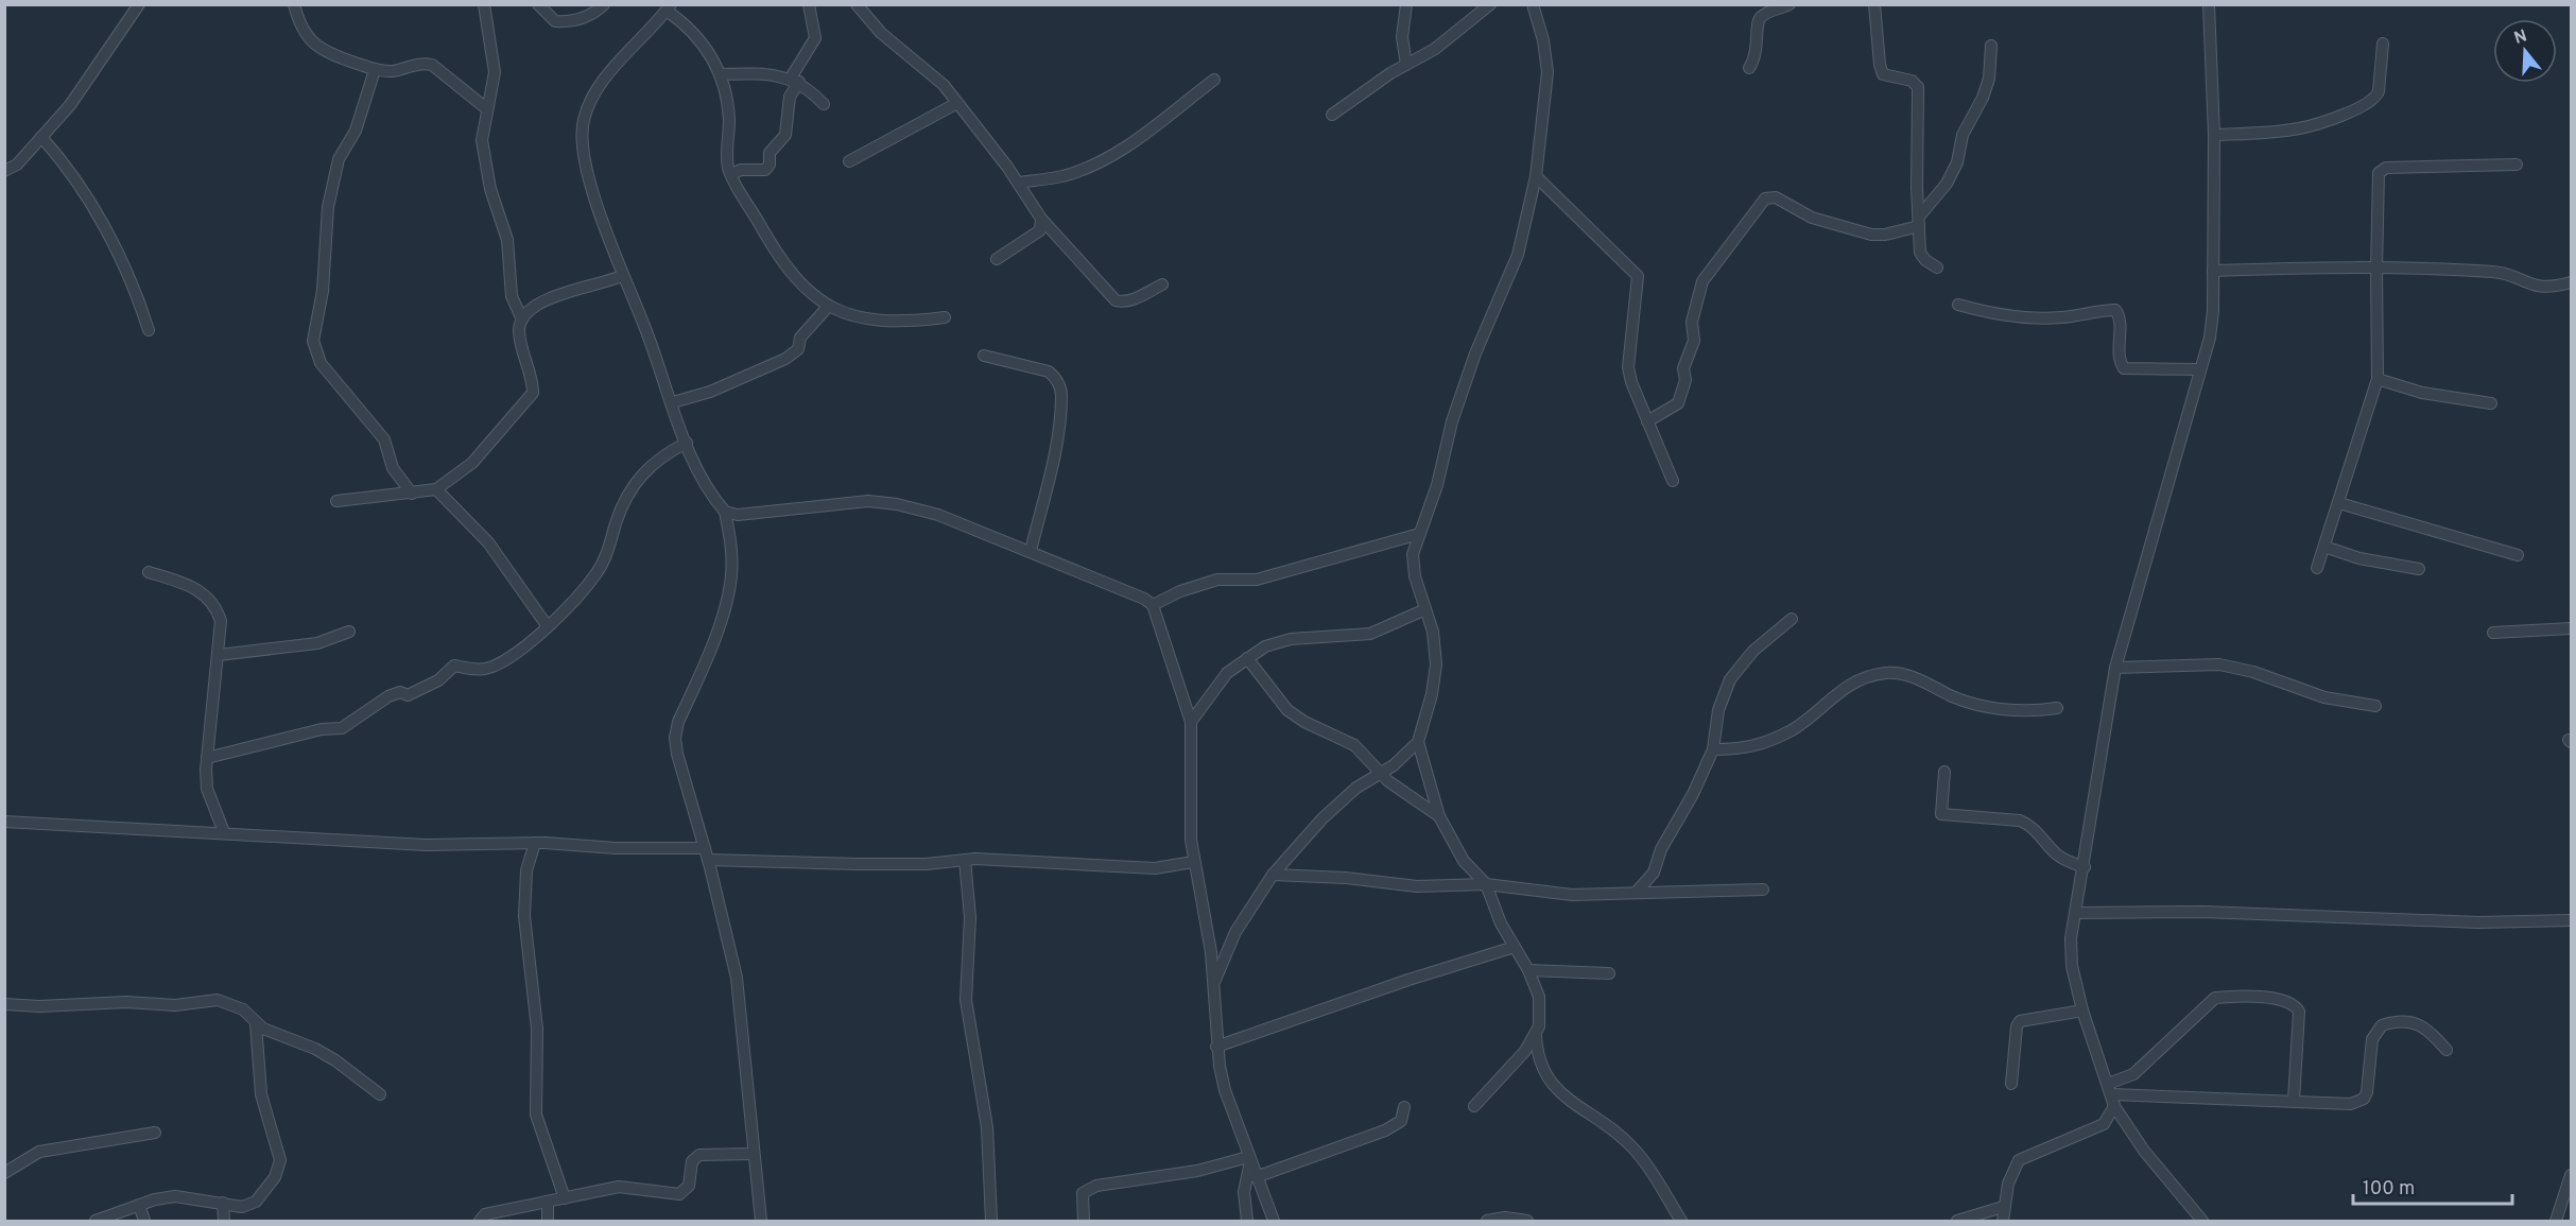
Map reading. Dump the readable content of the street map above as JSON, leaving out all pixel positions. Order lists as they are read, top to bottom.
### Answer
{
  "scale_bar": "100 m",
  "north": "top"
}
